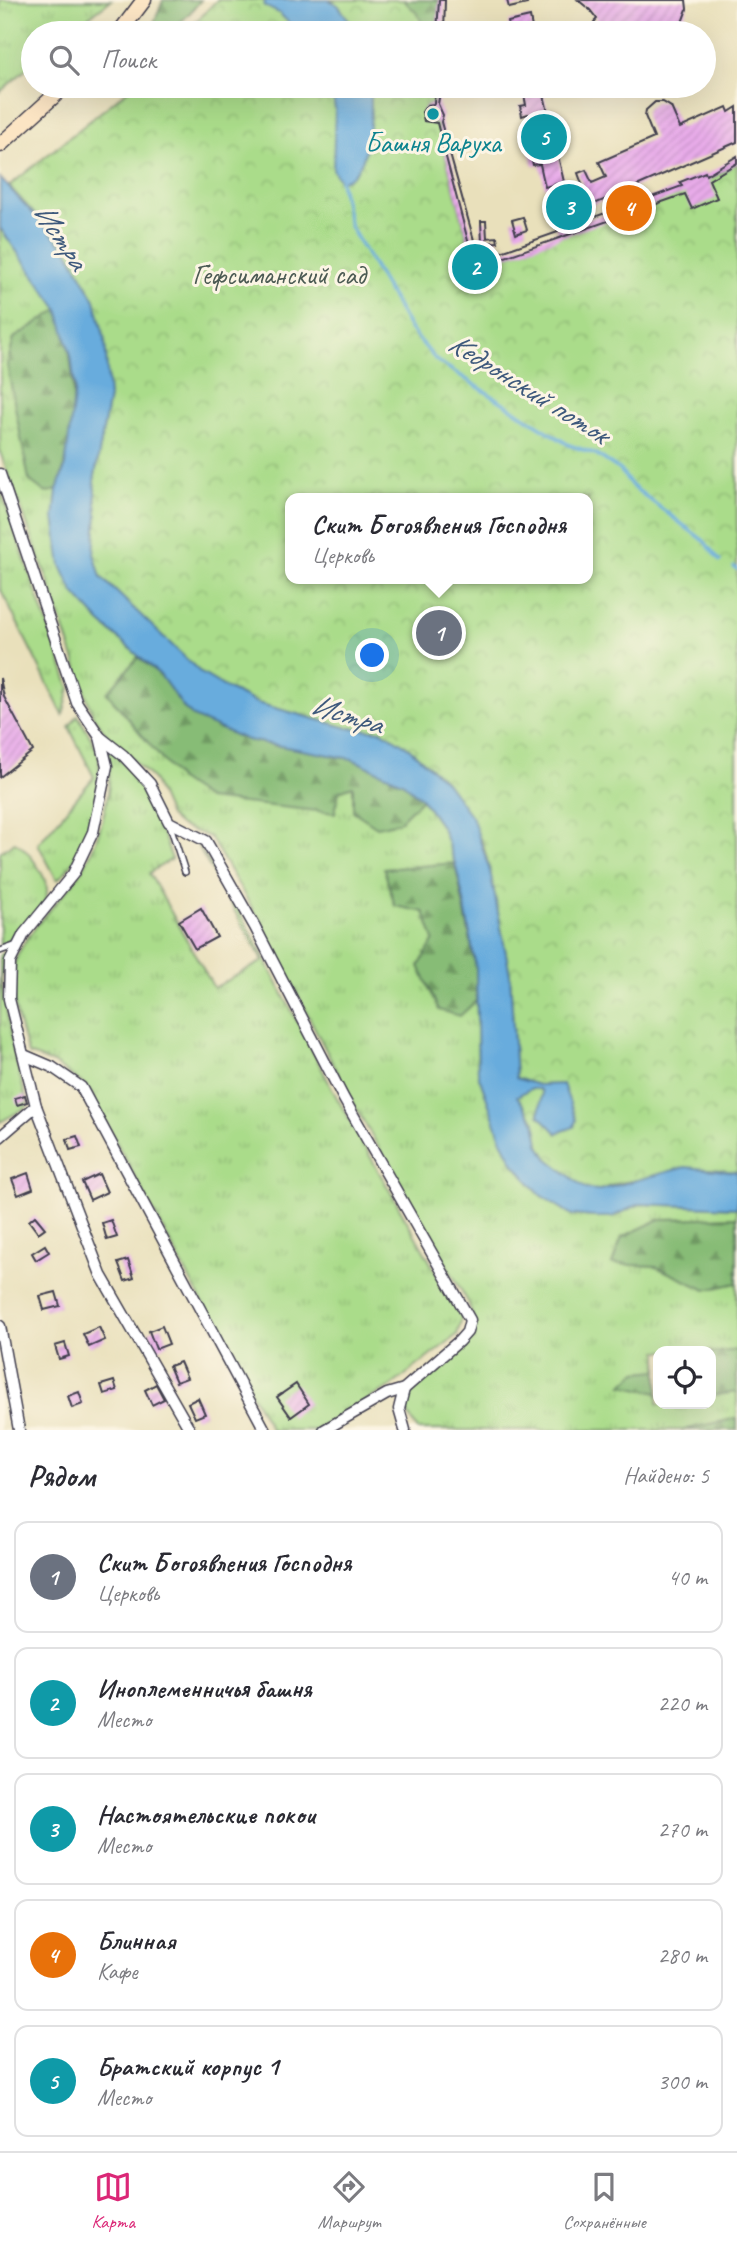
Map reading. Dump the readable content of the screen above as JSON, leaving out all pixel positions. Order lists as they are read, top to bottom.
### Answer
{
  "water": ["Истра", "Кедронский поток"],
  "parks": ["Гефсиманский сад"],
  "places": ["Башня Варуха"],
  "page": {
    "search": "Поиск",
    "pins": [
      "5",
      "3",
      "4",
      "2",
      "1"
    ],
    "popup": ["Скит Богоявления Господня", "Церковь"],
    "heading": ["Рядом", "Найдено: 5"],
    "list": [
      {
        "mark": "1",
        "name": "Скит Богоявления Господня",
        "note": "Церковь",
        "value": "40 m"
      },
      {
        "mark": "2",
        "name": "Иноплеменничья башня",
        "note": "Место",
        "value": "220 m"
      },
      {
        "mark": "3",
        "name": "Настоятельские покои",
        "note": "Место",
        "value": "270 m"
      },
      {
        "mark": "4",
        "name": "Блинная",
        "note": "Кафе",
        "value": "280 m"
      },
      {
        "mark": "5",
        "name": "Братский корпус 1",
        "note": "Место",
        "value": "300 m"
      }
    ],
    "nav": ["Карта", "Маршрут", "Сохранённые"]
  }
}
